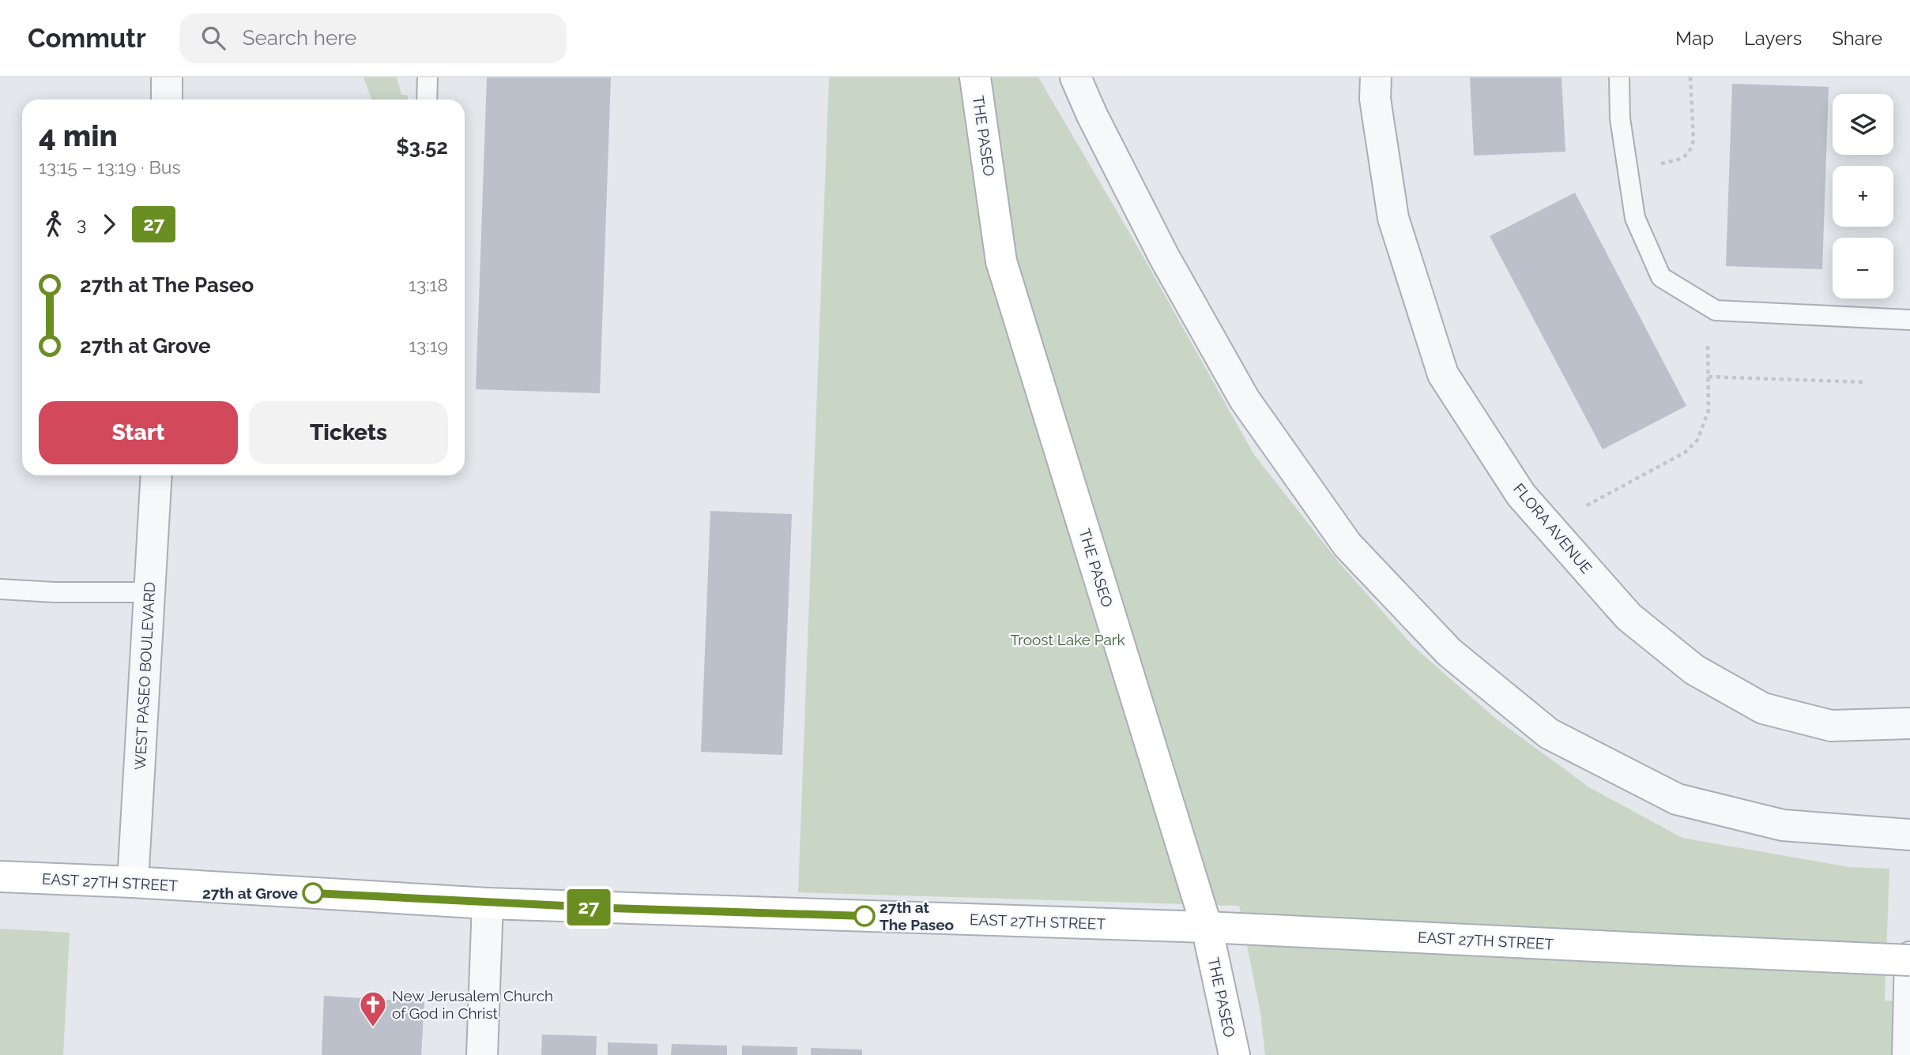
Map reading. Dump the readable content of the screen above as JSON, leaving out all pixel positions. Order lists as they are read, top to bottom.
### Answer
{
  "streets": {
    "main road": ["THE PASEO", "EAST 27TH STREET"],
    "street": ["FLORA AVENUE", "WEST PASEO BOULEVARD"]
  },
  "crossings": [
    ["THE PASEO", "EAST 27TH STREET"],
    ["WEST PASEO BOULEVARD", "EAST 27TH STREET"]
  ],
  "parks": ["Troost Lake Park"],
  "places": {
    "other": ["27th at Grove", "27th at The Paseo"],
    "church": ["New Jerusalem Church of God in Christ"]
  },
  "lines": ["bus line 27"],
  "page": {
    "header": "Commutr",
    "search": "Search here",
    "nav": ["Map", "Layers", "Share"],
    "on_map": "27",
    "map_buttons": ["+", "−"],
    "heading": ["4 min", "13:15 – 13:19 · Bus", "$3.52"],
    "legs": ["3", "27"],
    "list": [
      {
        "name": "27th at The Paseo",
        "value": "13:18"
      },
      {
        "name": "27th at Grove",
        "value": "13:19"
      }
    ],
    "buttons": ["Start", "Tickets"]
  }
}
